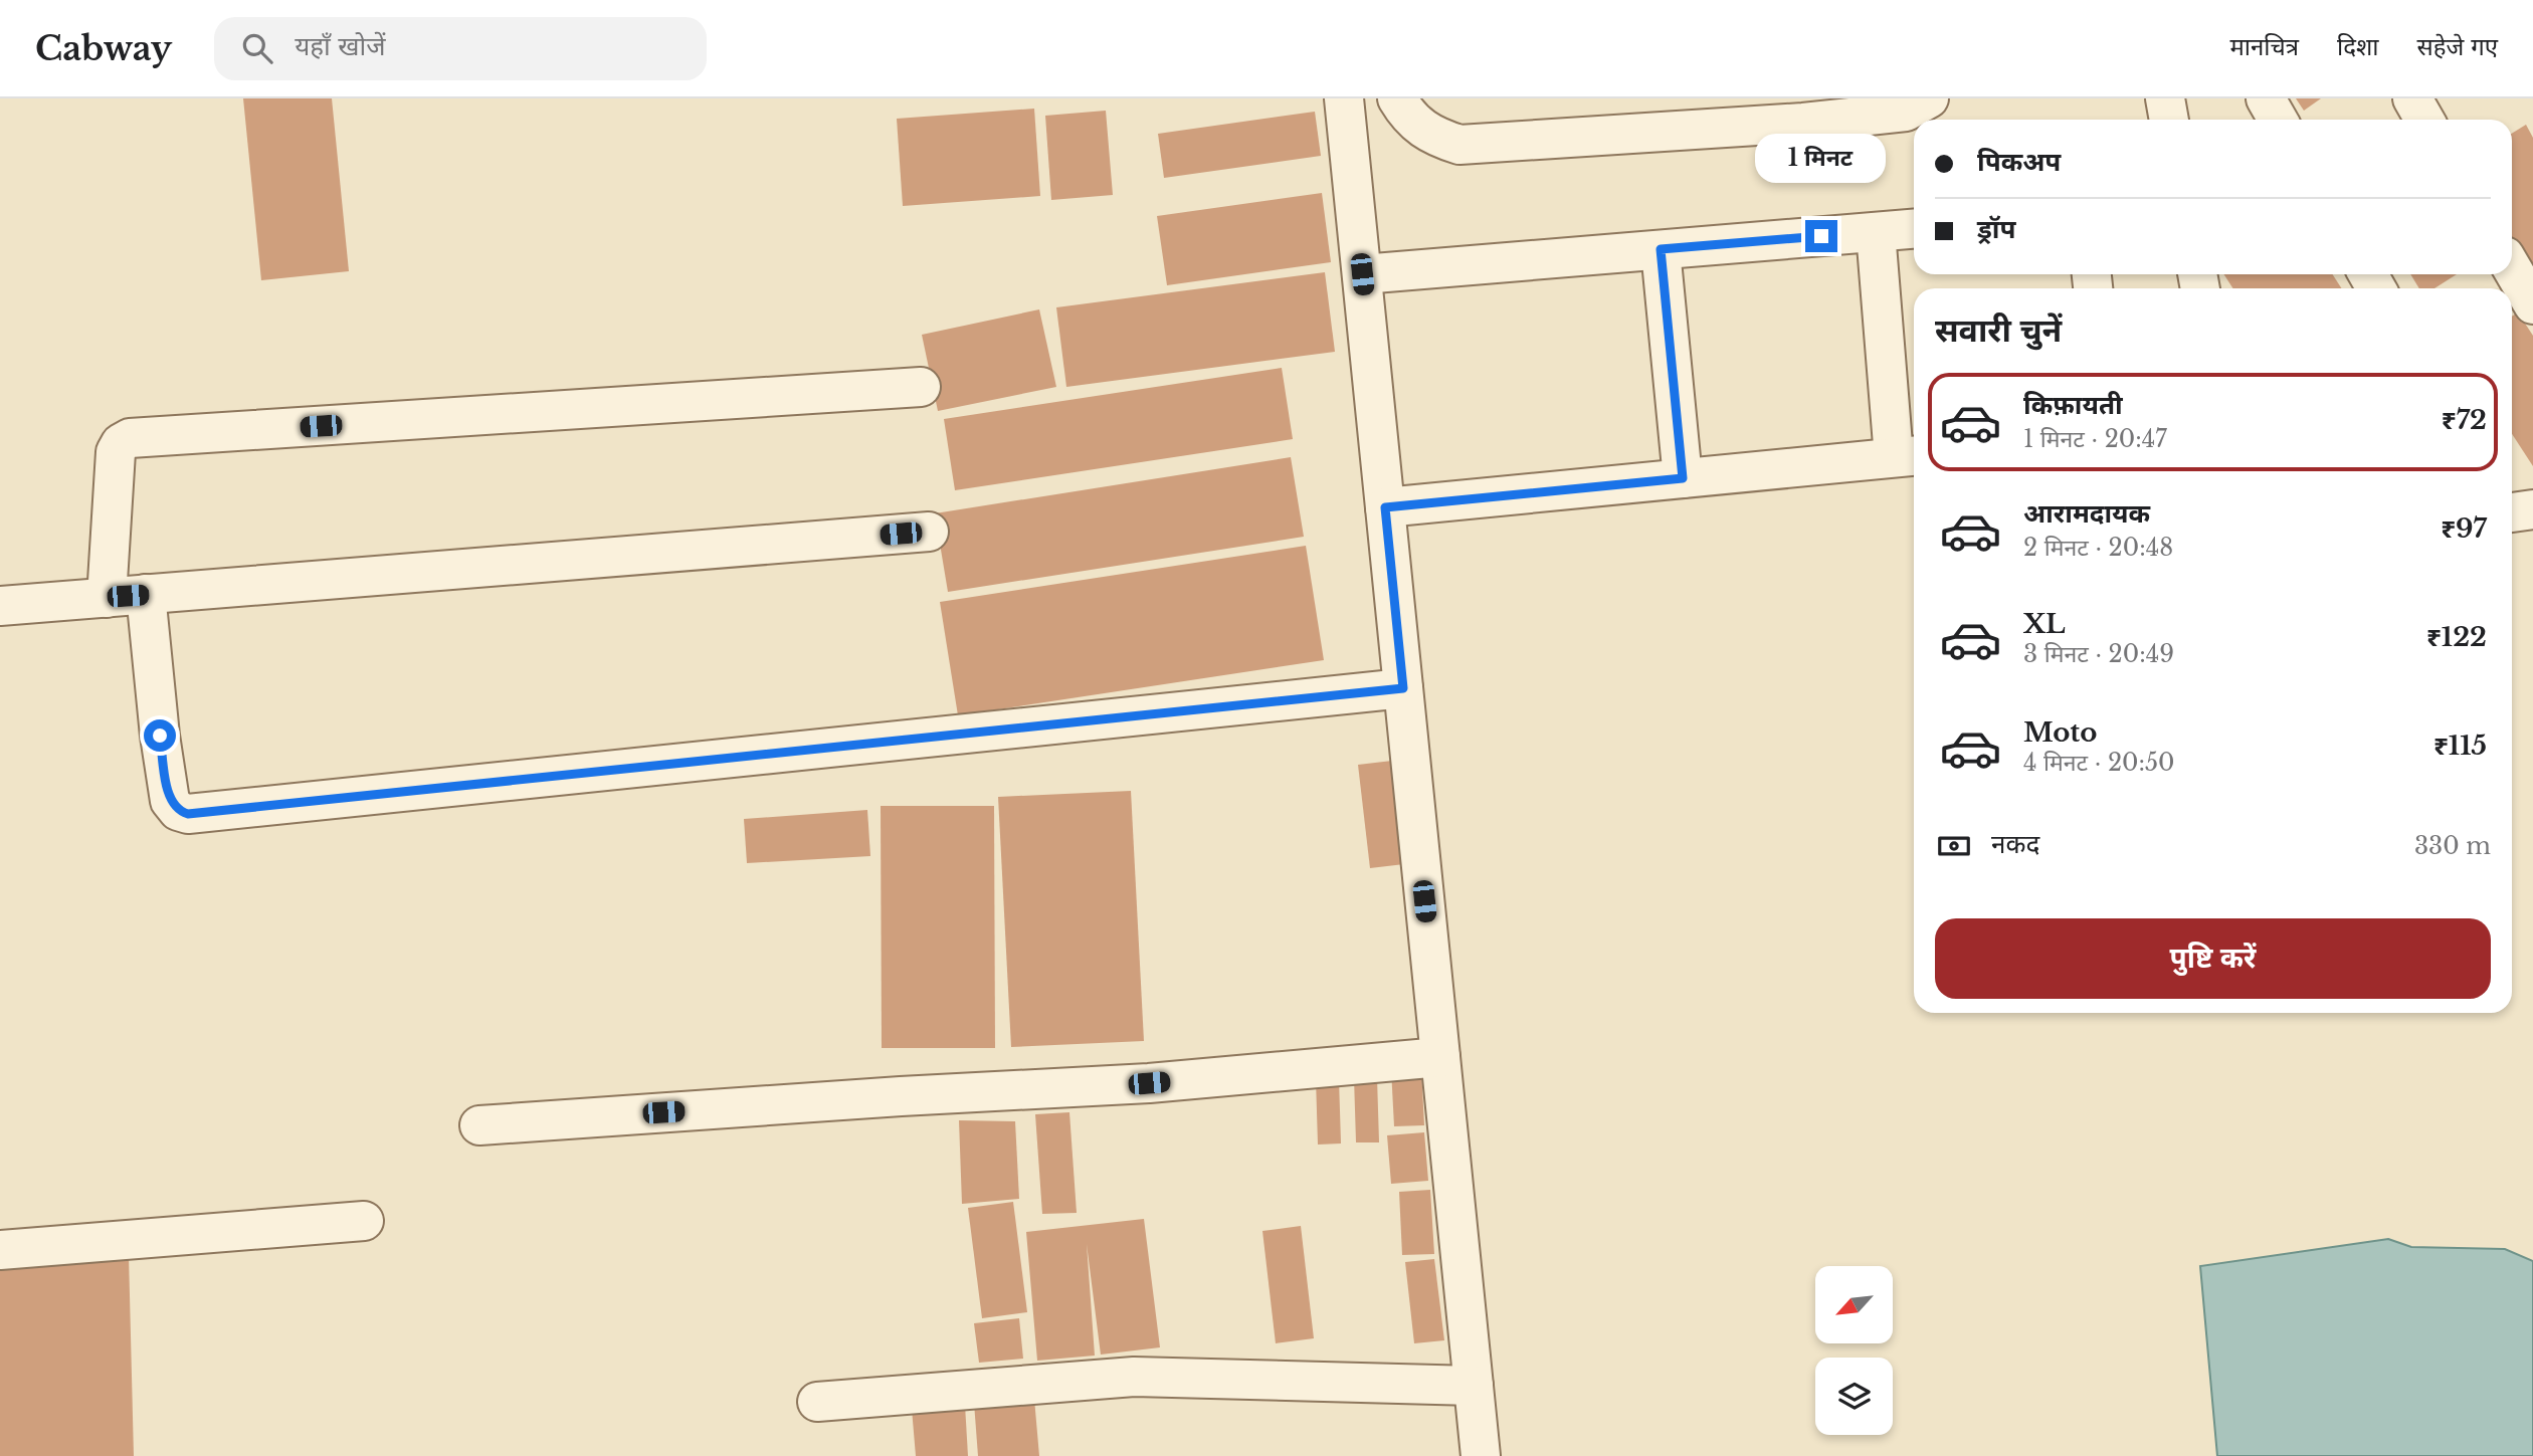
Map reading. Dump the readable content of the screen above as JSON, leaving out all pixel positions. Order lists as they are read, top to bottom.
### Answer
{
  "north": "bottom left",
  "page": {
    "header": "Cabway",
    "search": "यहाँ खोजें",
    "nav": ["मानचित्र", "दिशा", "सहेजे गए"],
    "banner": ["पिकअप", "ड्रॉप"],
    "bubble": "1 मिनट",
    "heading": "सवारी चुनें",
    "list": [
      {
        "name": "किफ़ायती",
        "note": "1 मिनट · 20:47",
        "value": "₹72"
      },
      {
        "name": "आरामदायक",
        "note": "2 मिनट · 20:48",
        "value": "₹97"
      },
      {
        "name": "XL",
        "note": "3 मिनट · 20:49",
        "value": "₹122"
      },
      {
        "name": "Moto",
        "note": "4 मिनट · 20:50",
        "value": "₹115"
      }
    ],
    "pay": ["नकद", "330 m"],
    "buttons": "पुष्टि करें"
  }
}
